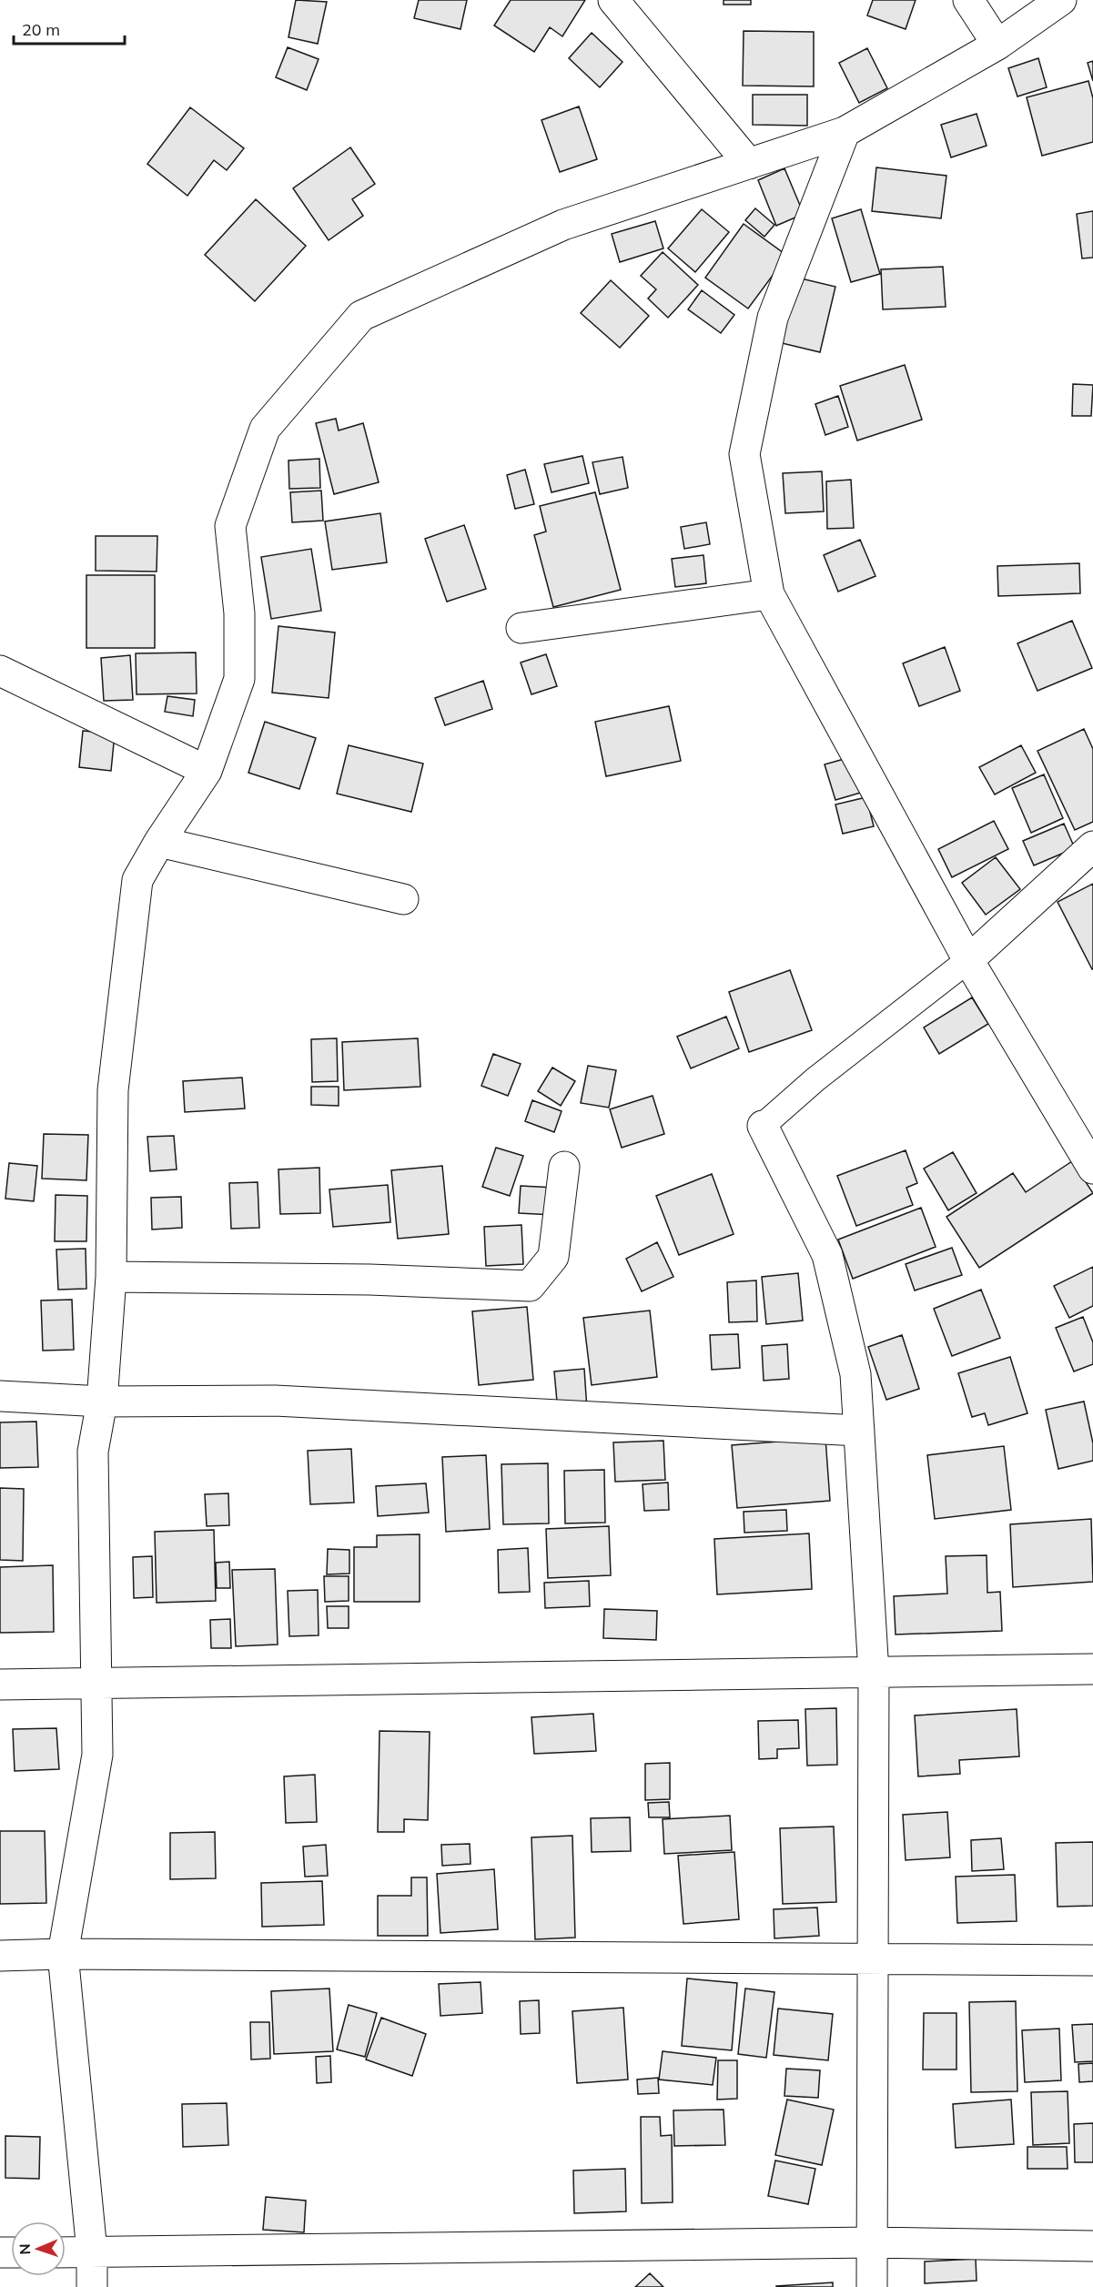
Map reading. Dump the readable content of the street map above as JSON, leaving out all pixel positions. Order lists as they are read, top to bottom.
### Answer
{
  "scale_bar": "20 m",
  "north": "left"
}
